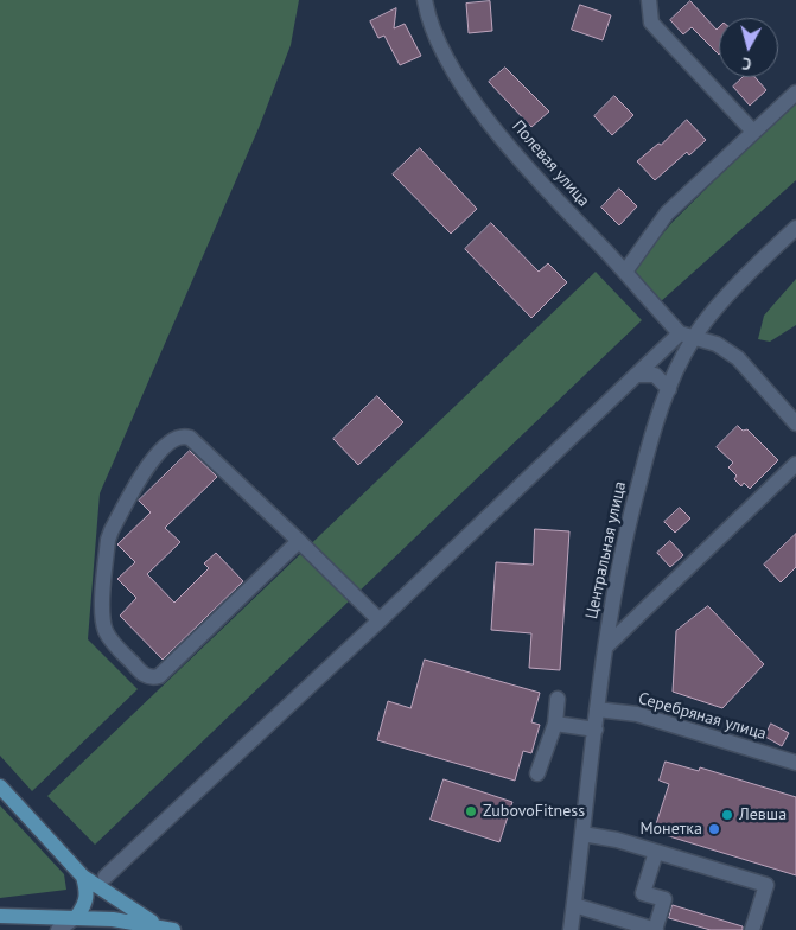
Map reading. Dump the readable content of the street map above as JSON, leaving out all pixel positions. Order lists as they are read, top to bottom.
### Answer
{
  "streets": {
    "street": ["Полевая улица", "Центральная улица", "Серебряная улица"]
  },
  "crossings": [
    ["Полевая улица", "Центральная улица"],
    ["Центральная улица", "Серебряная улица"]
  ],
  "places": ["ZubovoFitness", "Левша", "Монетка"],
  "north": "bottom"
}
